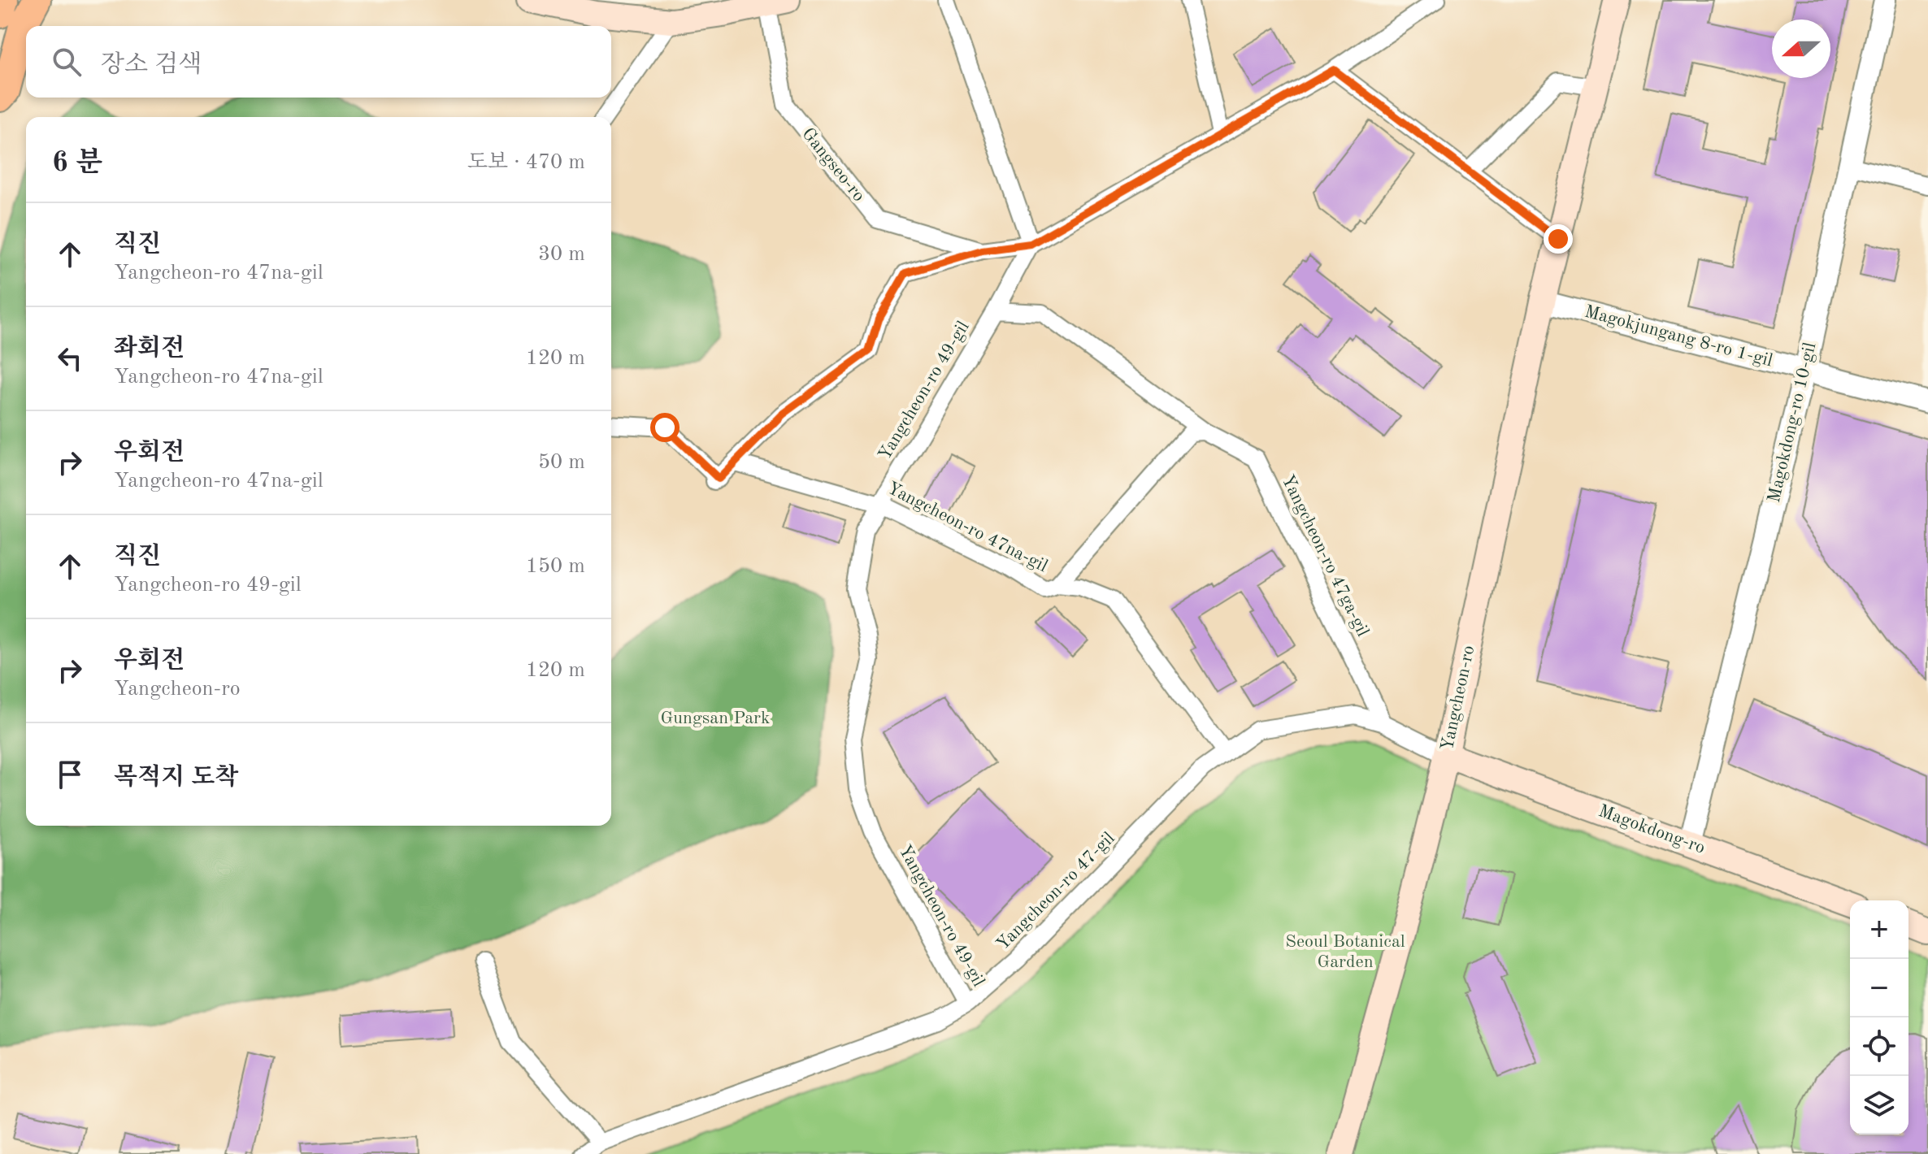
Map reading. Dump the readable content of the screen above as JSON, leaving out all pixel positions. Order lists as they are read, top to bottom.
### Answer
{
  "streets": {
    "main road": ["Gangseo-ro", "Yangcheon-ro", "Magokdong-ro"],
    "street": [
      "Magokjungang 8-ro 1-gil",
      "Yangcheon-ro 49-gil",
      "Magokdong-ro 10-gil",
      "Yangcheon-ro 47na-gil",
      "Yangcheon-ro 47ga-gil",
      "Yangcheon-ro 47-gil"
    ]
  },
  "crossings": [
    ["Magokjungang 8-ro 1-gil", "Magokdong-ro 10-gil"],
    ["Magokjungang 8-ro 1-gil", "Yangcheon-ro"],
    ["Yangcheon-ro 49-gil", "Yangcheon-ro 47na-gil"],
    ["Yangcheon-ro 49-gil", "Yangcheon-ro 47ga-gil"],
    ["Yangcheon-ro 49-gil", "Yangcheon-ro 47-gil"],
    ["Magokdong-ro 10-gil", "Magokdong-ro"],
    ["Yangcheon-ro 47na-gil", "Yangcheon-ro 47-gil"],
    ["Yangcheon-ro 47ga-gil", "Yangcheon-ro 47-gil"],
    ["Yangcheon-ro", "Magokdong-ro"],
    ["Yangcheon-ro", "Yangcheon-ro 47-gil"],
    ["Magokdong-ro", "Yangcheon-ro 47-gil"]
  ],
  "parks": ["Gungsan Park", "Seoul Botanical Garden"],
  "north": "left",
  "page": {
    "search": "장소 검색",
    "heading": ["6 분", "도보 · 470 m"],
    "list": [
      ["직진", "Yangcheon-ro 47na-gil", "30 m"],
      ["좌회전", "Yangcheon-ro 47na-gil", "120 m"],
      ["우회전", "Yangcheon-ro 47na-gil", "50 m"],
      ["직진", "Yangcheon-ro 49-gil", "150 m"],
      ["우회전", "Yangcheon-ro", "120 m"],
      "목적지 도착"
    ],
    "map_buttons": ["+", "−"]
  }
}
